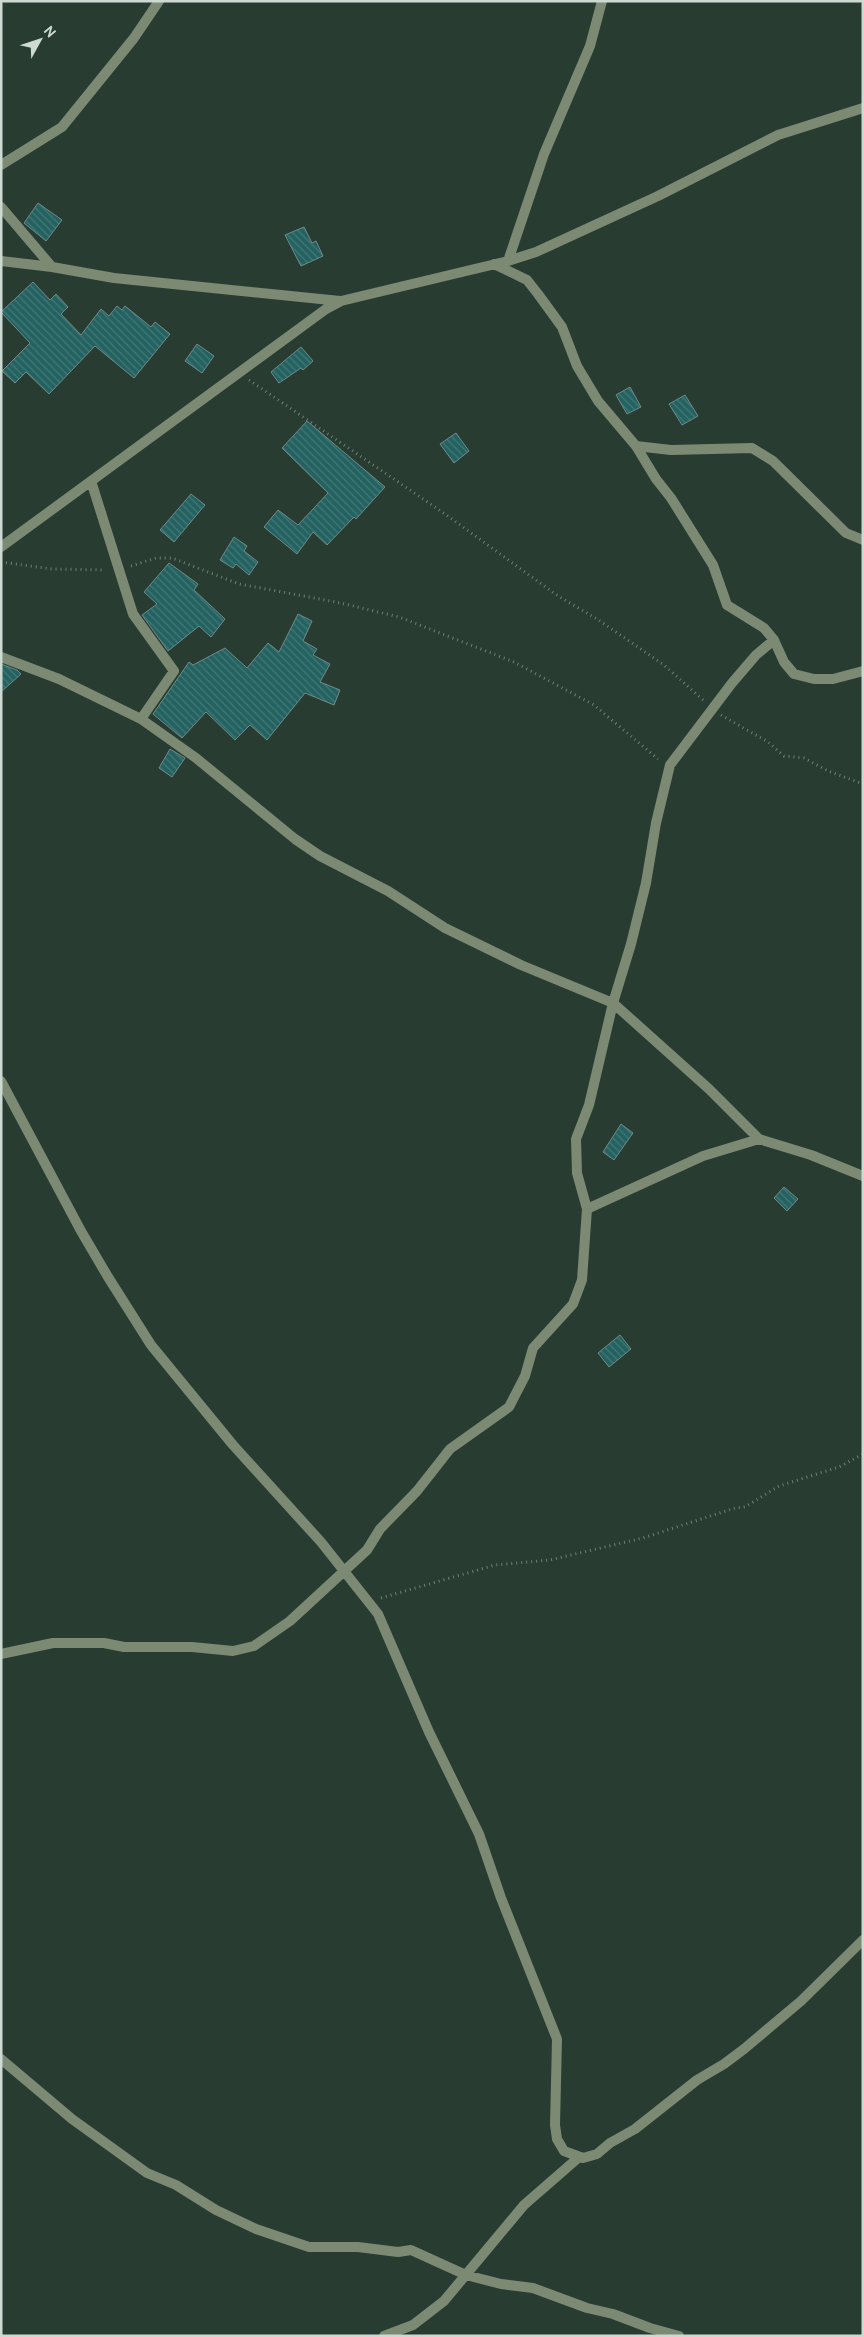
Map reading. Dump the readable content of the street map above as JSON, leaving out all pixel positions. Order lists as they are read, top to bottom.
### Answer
{
  "north": "top right"
}
